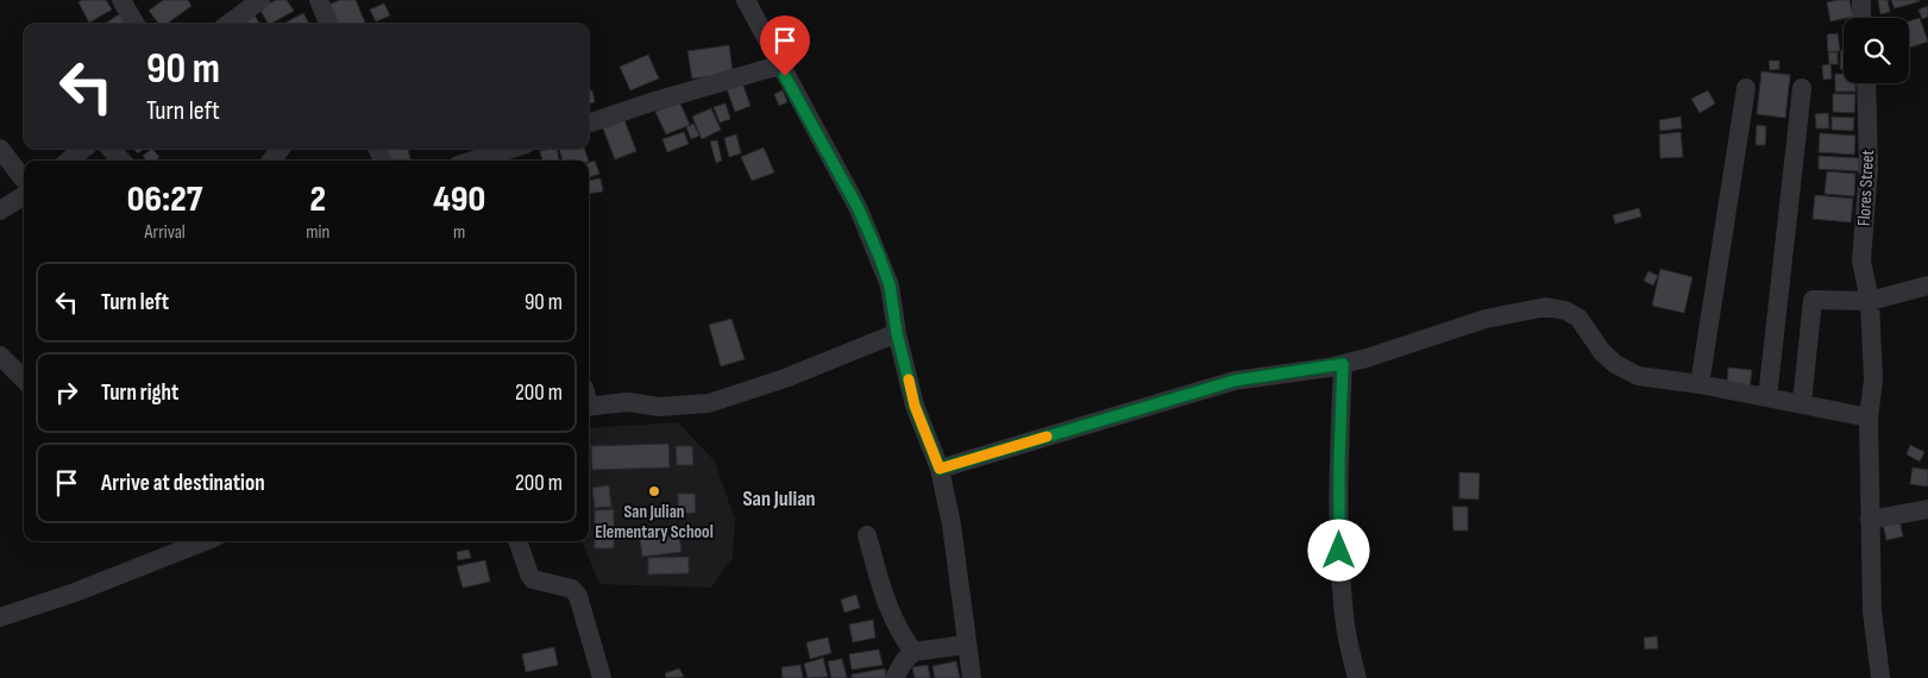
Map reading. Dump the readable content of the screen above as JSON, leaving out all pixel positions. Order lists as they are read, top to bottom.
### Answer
{
  "streets": {
    "street": ["Flores Street"]
  },
  "districts": ["San Julian"],
  "places": ["San Julian Elementary School"],
  "page": {
    "turn": ["90 m", "Turn left"],
    "eta": [
      "06:27",
      "Arrival",
      "2",
      "min",
      "490",
      "m"
    ],
    "list": [
      {
        "name": "Turn left",
        "value": "90 m"
      },
      {
        "name": "Turn right",
        "value": "200 m"
      },
      {
        "name": "Arrive at destination",
        "value": "200 m"
      }
    ]
  }
}
